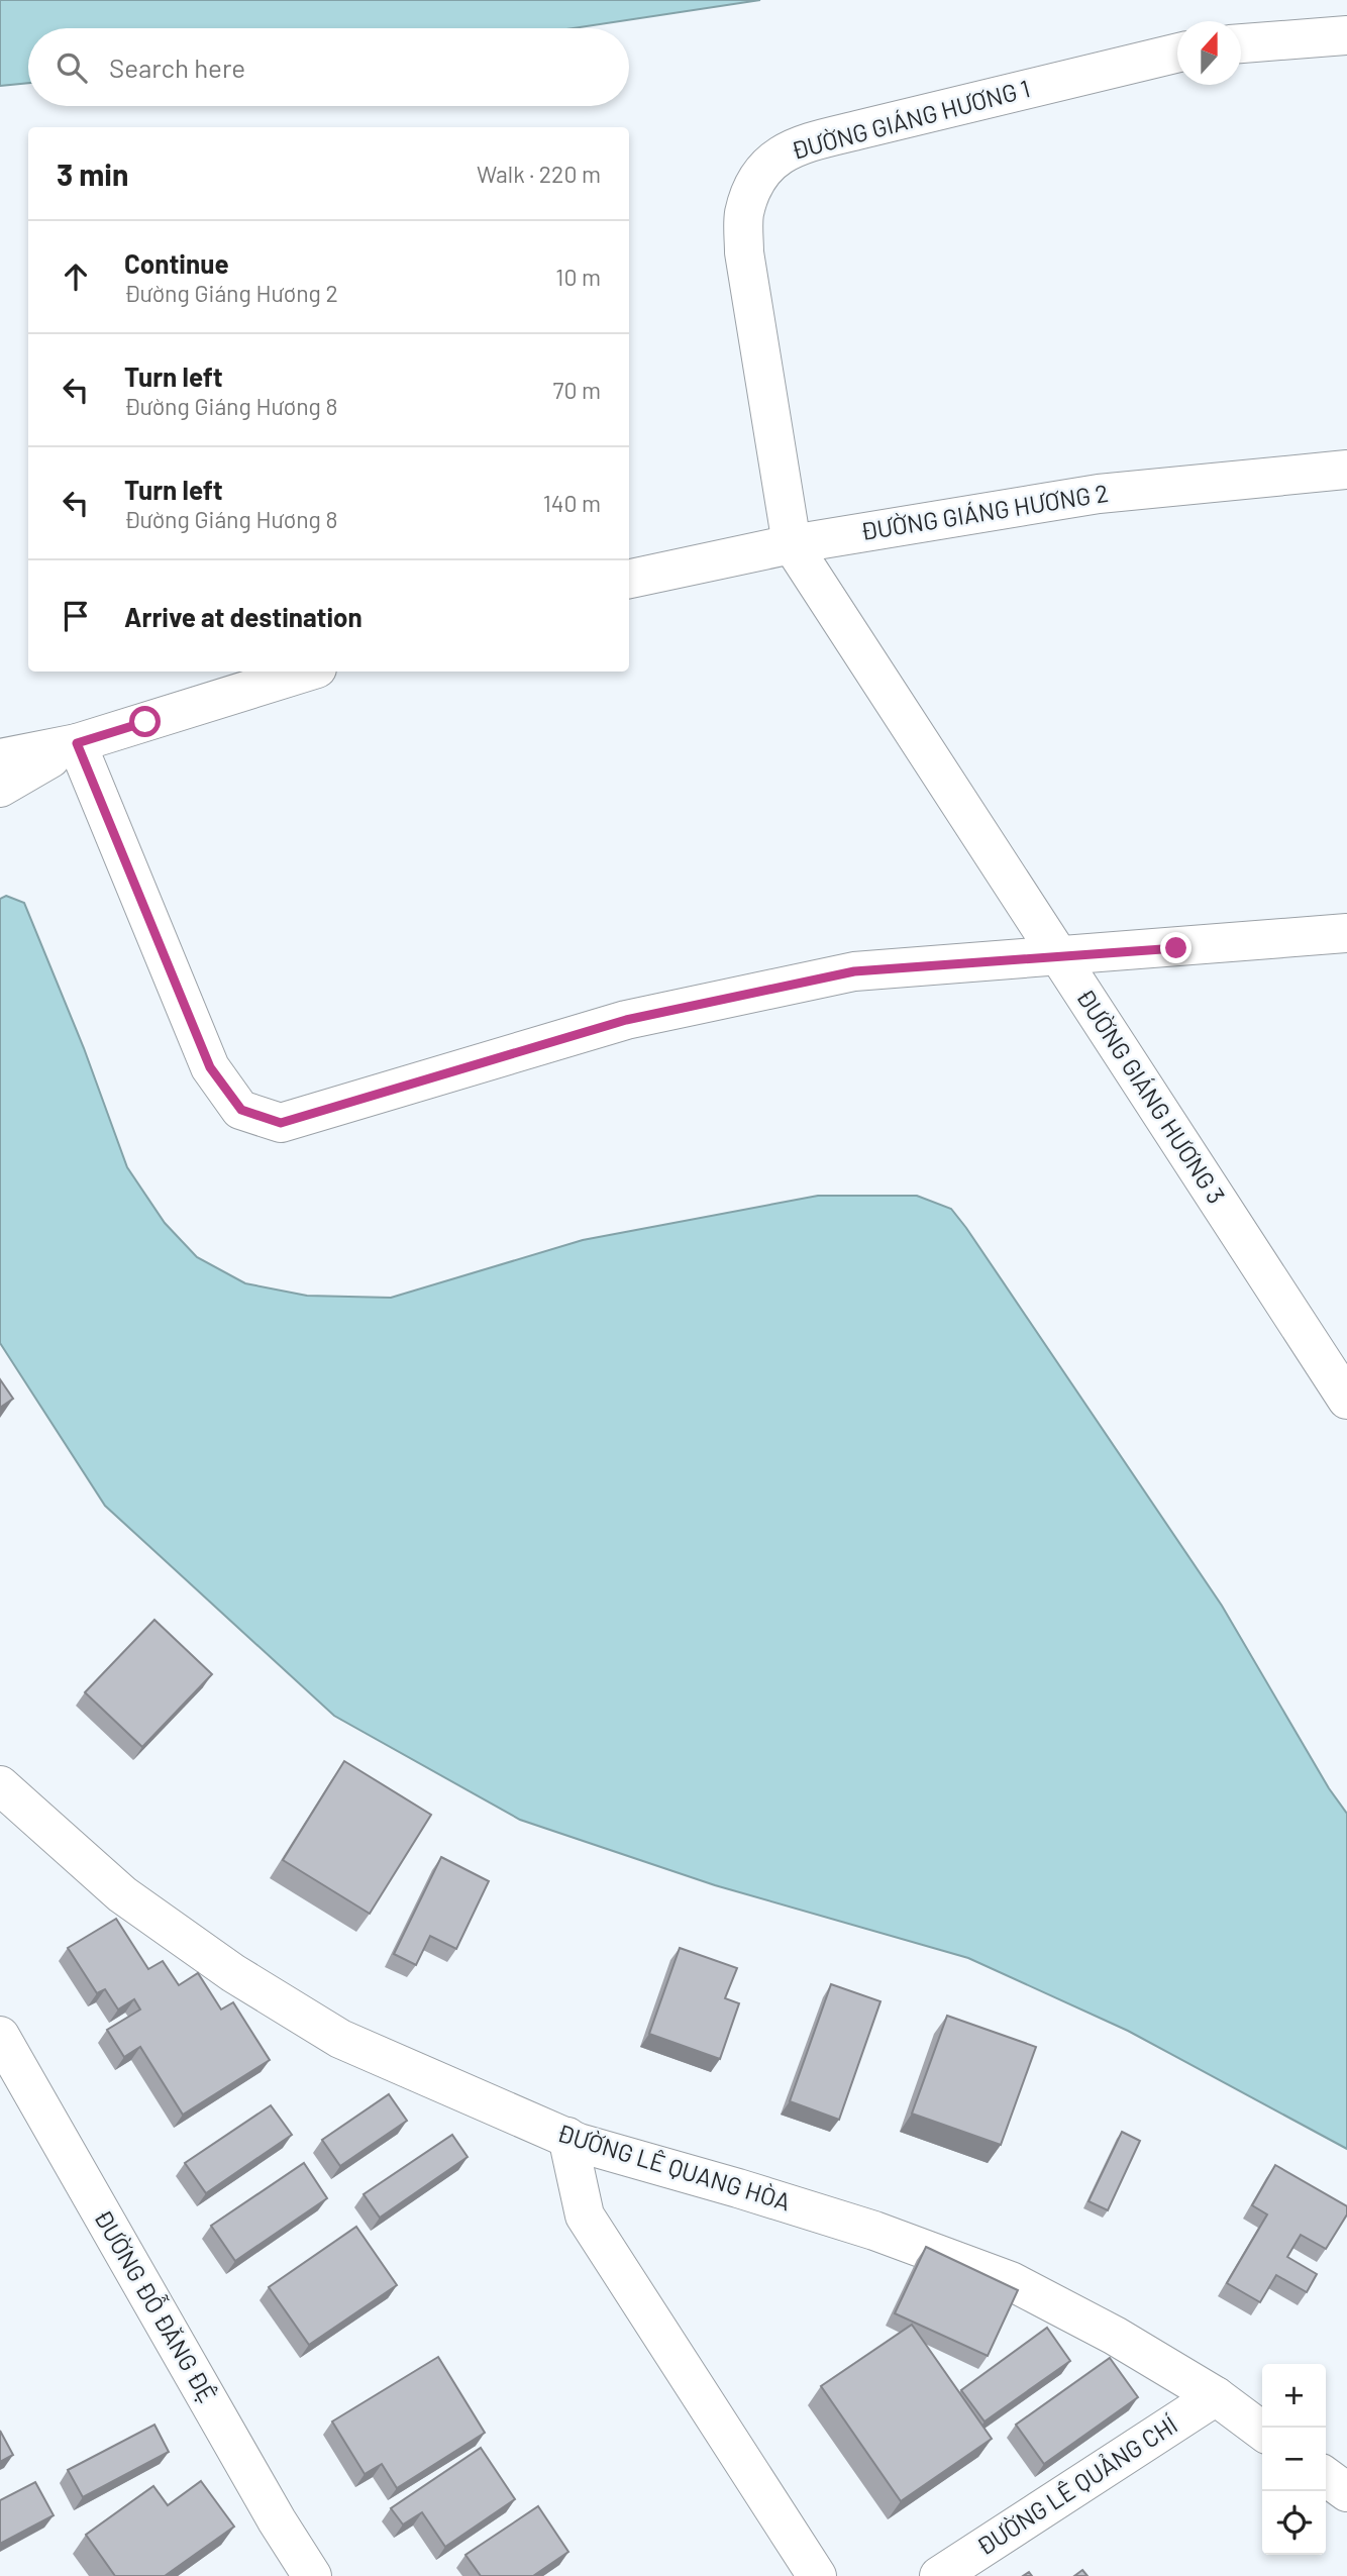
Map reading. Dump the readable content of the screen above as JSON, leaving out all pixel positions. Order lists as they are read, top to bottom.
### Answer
{
  "streets": {
    "street": [
      "ĐƯỜNG GIÁNG HƯƠNG 1",
      "ĐƯỜNG GIÁNG HƯƠNG 2",
      "ĐƯỜNG GIÁNG HƯƠNG 3",
      "ĐƯỜNG LÊ QUANG HÒA",
      "ĐƯỜNG ĐỖ ĐĂNG ĐỆ",
      "ĐƯỜNG LÊ QUẢNG CHÍ"
    ]
  },
  "crossings": [
    ["ĐƯỜNG GIÁNG HƯƠNG 1", "ĐƯỜNG GIÁNG HƯƠNG 2"],
    ["ĐƯỜNG GIÁNG HƯƠNG 1", "ĐƯỜNG GIÁNG HƯƠNG 3"],
    ["ĐƯỜNG GIÁNG HƯƠNG 2", "ĐƯỜNG GIÁNG HƯƠNG 3"],
    ["ĐƯỜNG LÊ QUANG HÒA", "ĐƯỜNG LÊ QUẢNG CHÍ"]
  ],
  "north": "top",
  "page": {
    "search": "Search here",
    "heading": ["3 min", "Walk · 220 m"],
    "list": [
      ["Continue", "Đường Giáng Hương 2", "10 m"],
      ["Turn left", "Đường Giáng Hương 8", "70 m"],
      ["Turn left", "Đường Giáng Hương 8", "140 m"],
      "Arrive at destination"
    ],
    "map_buttons": ["+", "−"]
  }
}
